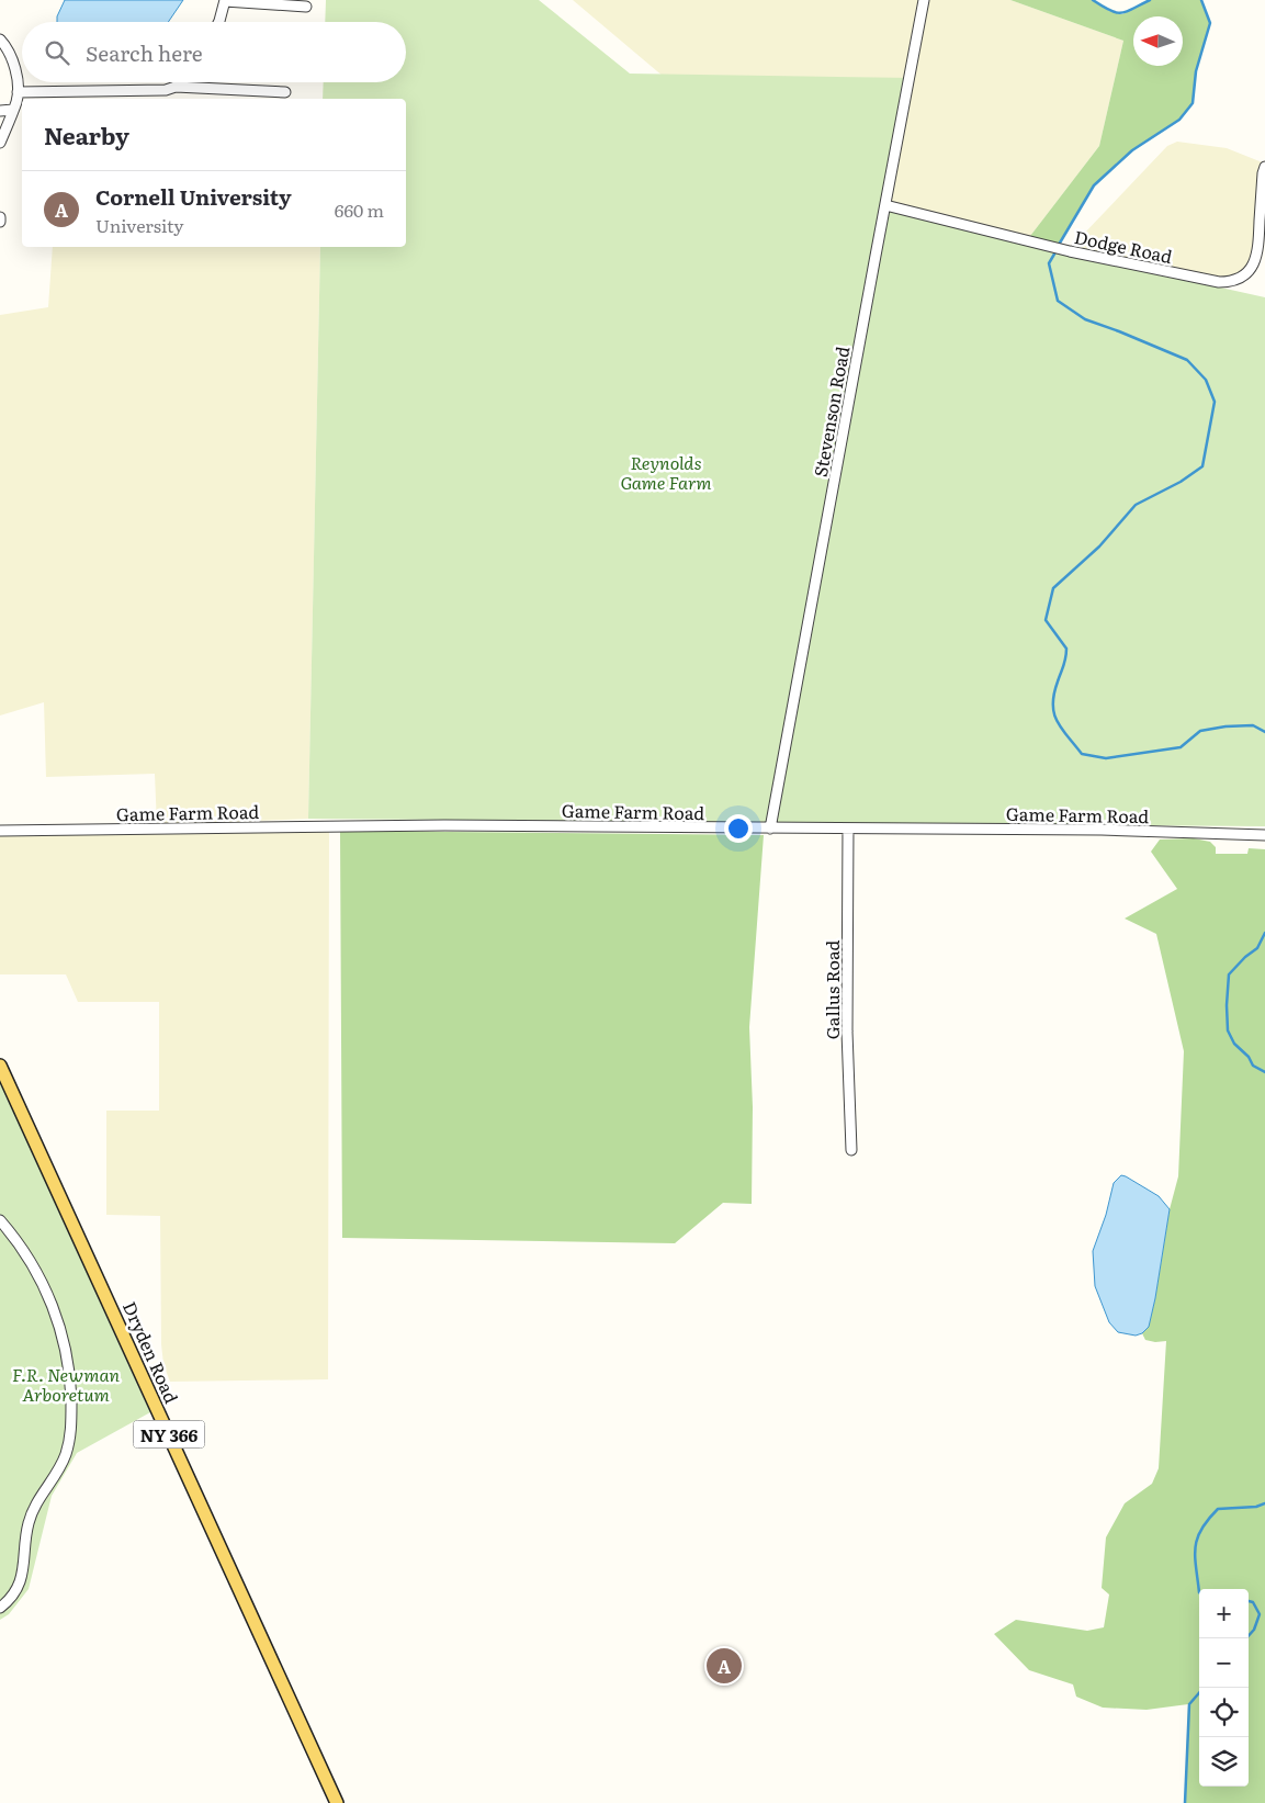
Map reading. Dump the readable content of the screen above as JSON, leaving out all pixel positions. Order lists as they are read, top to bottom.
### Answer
{
  "streets": {
    "main road": ["Dryden Road", "NY 366"],
    "street": [
      "Dodge Road",
      "Stevenson Road",
      "Game Farm Road",
      "Gallus Road"
    ]
  },
  "crossings": [
    ["Dodge Road", "Stevenson Road"],
    ["Stevenson Road", "Game Farm Road"],
    ["Game Farm Road", "Gallus Road"]
  ],
  "parks": ["Reynolds Game Farm", "F.R. Newman Arboretum"],
  "north": "left",
  "page": {
    "search": "Search here",
    "heading": "Nearby",
    "list": [
      {
        "mark": "A",
        "name": "Cornell University",
        "note": "University",
        "value": "660 m"
      }
    ],
    "map_buttons": ["+", "−"],
    "pins": "A"
  }
}
